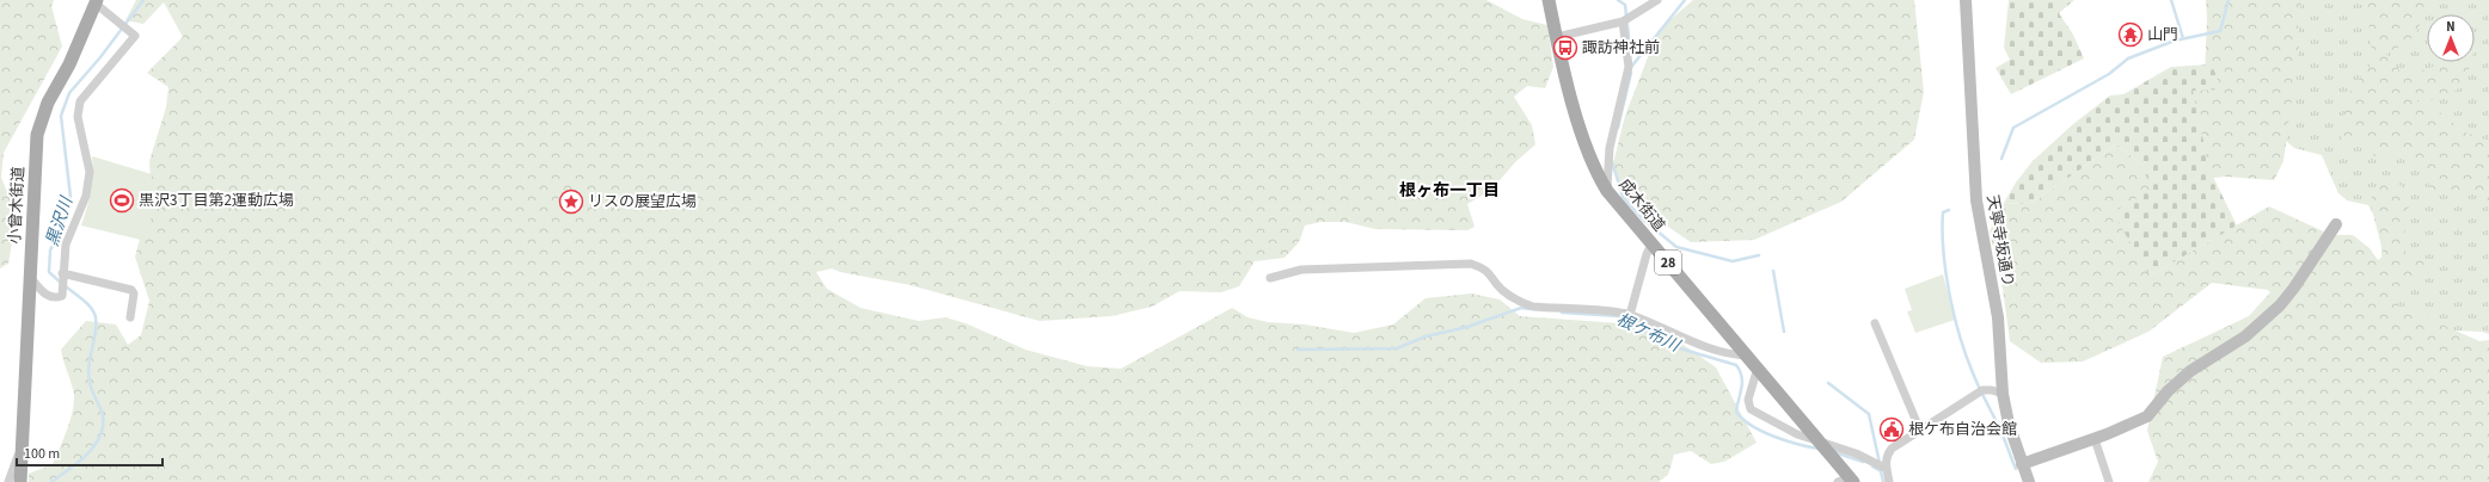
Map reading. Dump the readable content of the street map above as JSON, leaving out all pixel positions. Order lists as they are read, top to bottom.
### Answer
{
  "streets": {
    "main road": ["小曾木街道", "成木街道", "28"],
    "street": ["天寧寺坂通り"]
  },
  "districts": ["根ヶ布一丁目"],
  "water": ["黒沢川", "根ケ布川"],
  "places": {
    "temple": ["山門"],
    "bus stop": ["諏訪神社前"],
    "sports": ["黒沢3丁目第2運動広場"],
    "place": ["リスの展望広場"],
    "public building": ["根ケ布自治会館"]
  },
  "scale_bar": "100 m",
  "north": "top"
}
